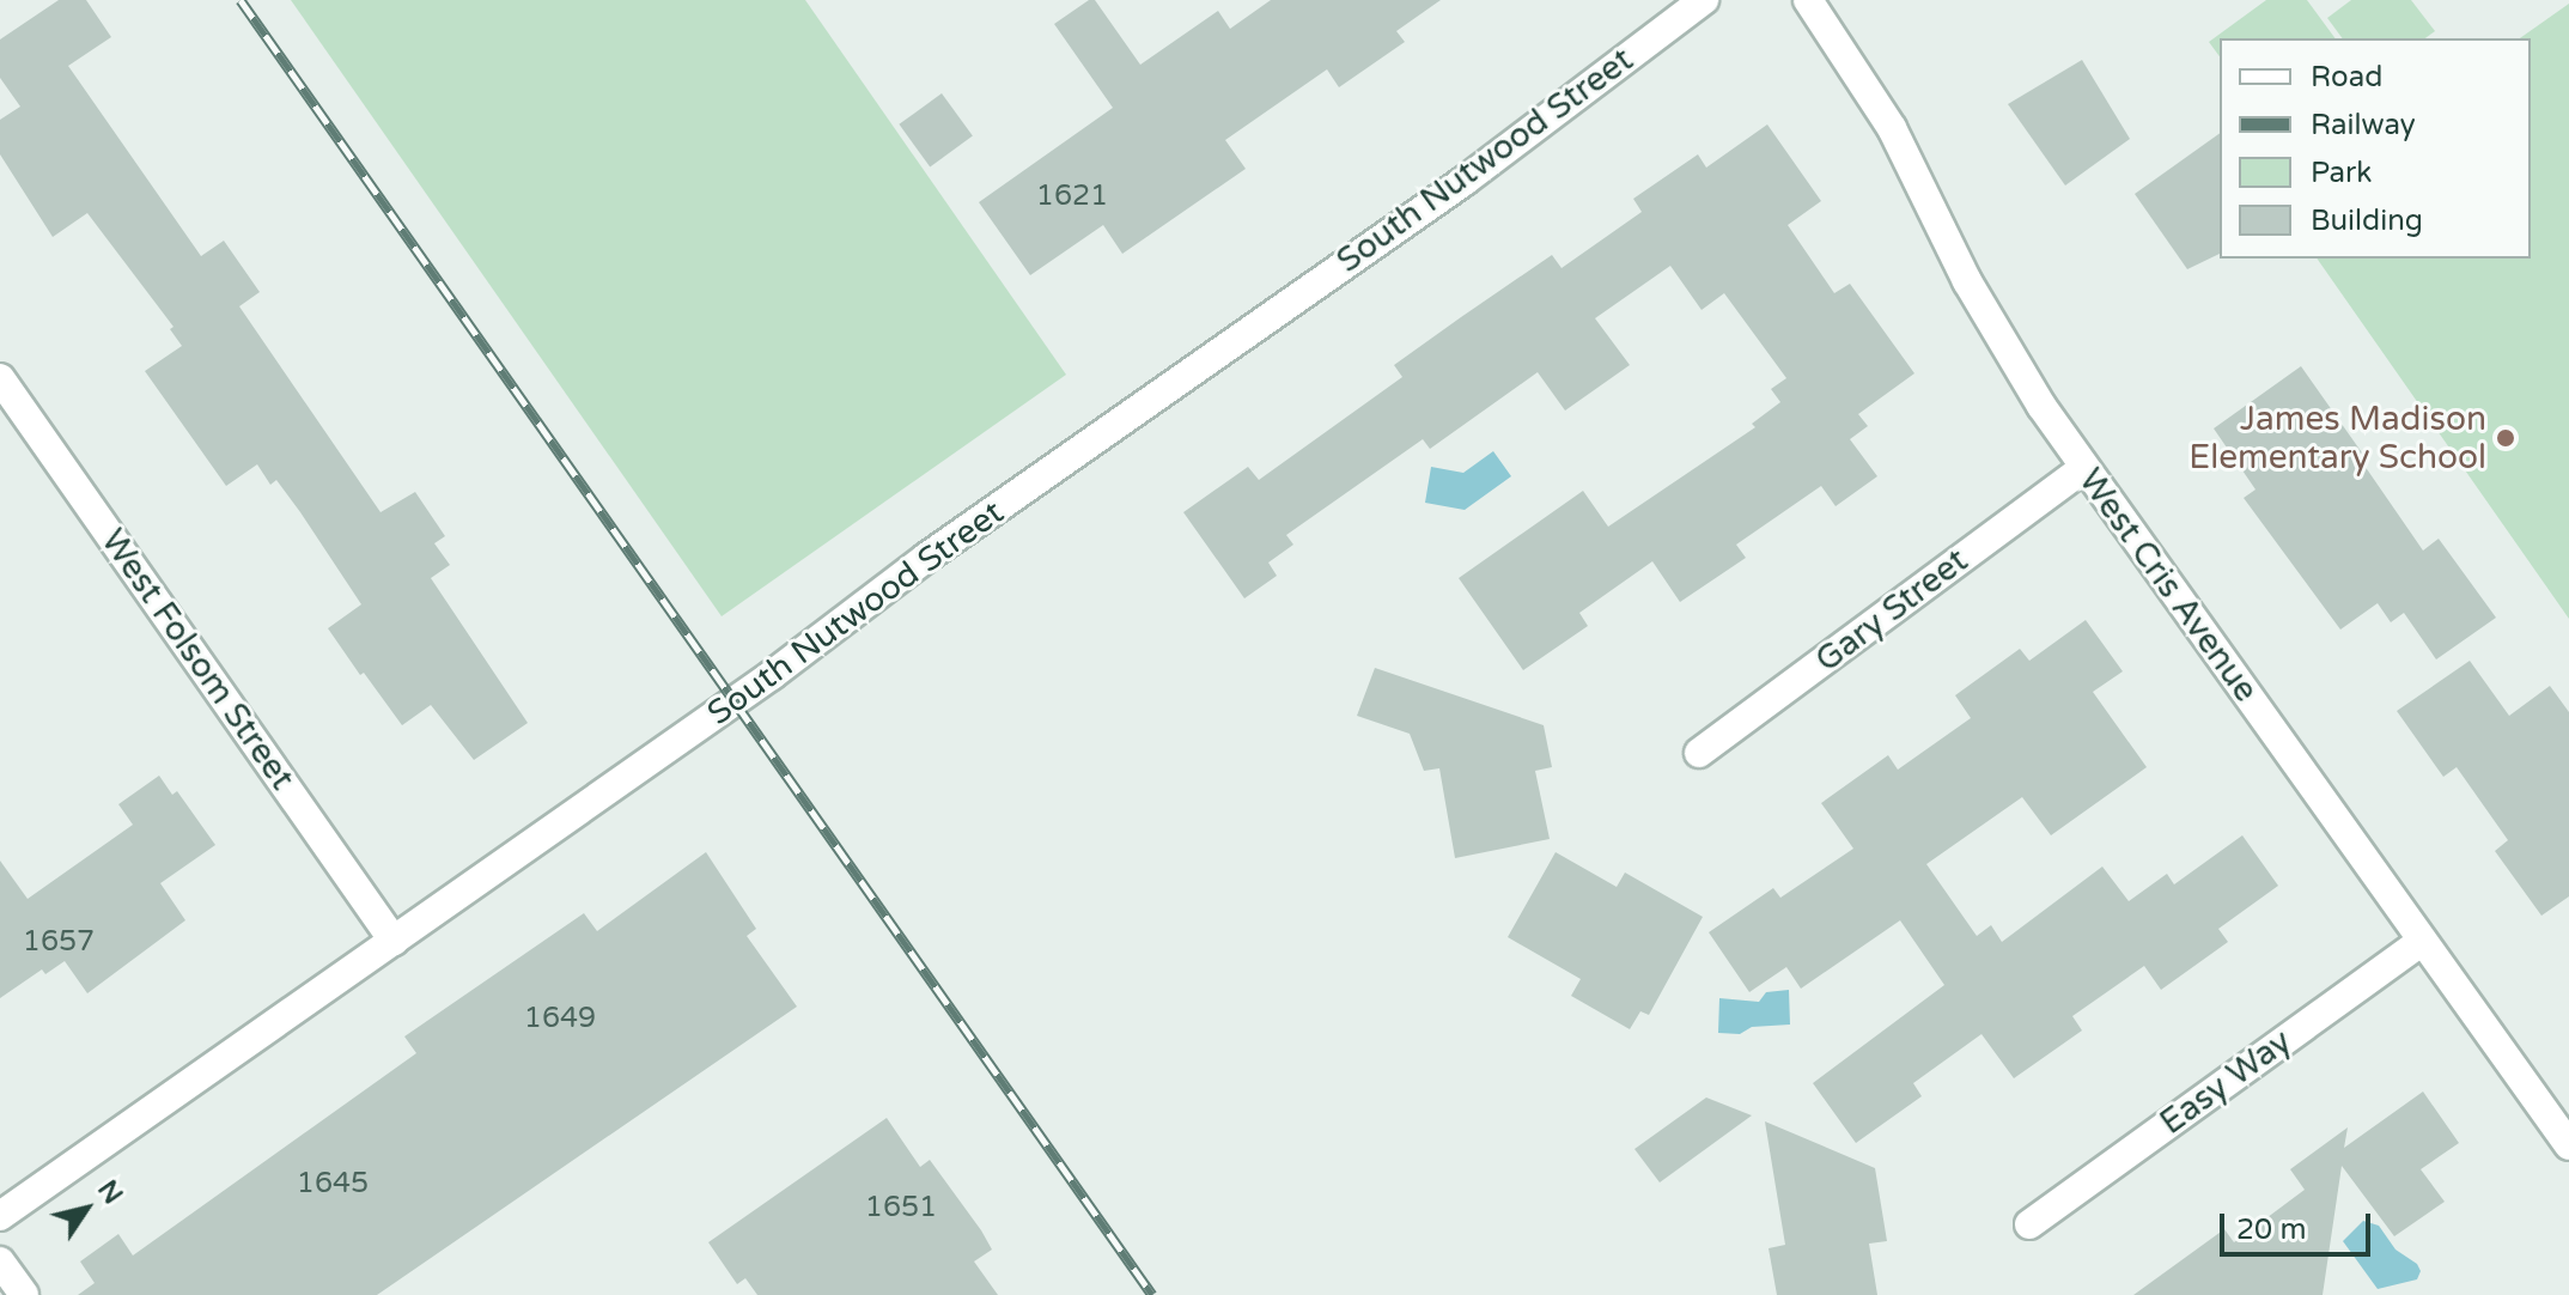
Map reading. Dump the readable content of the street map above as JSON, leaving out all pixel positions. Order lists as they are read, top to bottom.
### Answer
{
  "streets": {
    "street": [
      "South Nutwood Street",
      "West Cris Avenue",
      "Gary Street",
      "West Folsom Street",
      "Easy Way"
    ]
  },
  "crossings": [
    ["South Nutwood Street", "West Folsom Street"],
    ["West Cris Avenue", "Gary Street"],
    ["West Cris Avenue", "Easy Way"]
  ],
  "places": ["James Madison Elementary School"],
  "house_numbers": [
    "1621",
    "1657",
    "1649",
    "1645",
    "1651"
  ],
  "legend": [
    "Road",
    "Railway",
    "Park",
    "Building"
  ],
  "scale_bar": "20 m",
  "north": "top right"
}
